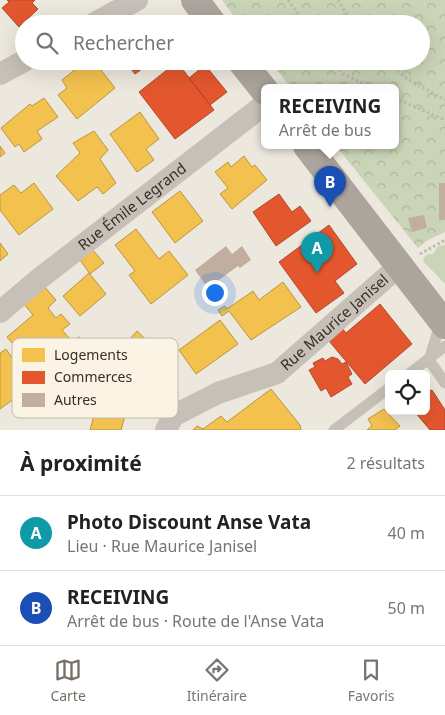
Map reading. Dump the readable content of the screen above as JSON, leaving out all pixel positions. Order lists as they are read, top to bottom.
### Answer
{
  "streets": {
    "street": ["Rue Émile Legrand", "Rue Maurice Janisel"]
  },
  "legend": ["Logements", "Commerces", "Autres"],
  "page": {
    "search": "Rechercher",
    "popup": ["RECEIVING", "Arrêt de bus"],
    "pins": ["B", "A"],
    "heading": ["À proximité", "2 résultats"],
    "list": [
      {
        "mark": "A",
        "name": "Photo Discount Anse Vata",
        "note": "Lieu · Rue Maurice Janisel",
        "value": "40 m"
      },
      {
        "mark": "B",
        "name": "RECEIVING",
        "note": "Arrêt de bus · Route de l'Anse Vata",
        "value": "50 m"
      }
    ],
    "nav": ["Carte", "Itinéraire", "Favoris"]
  }
}
